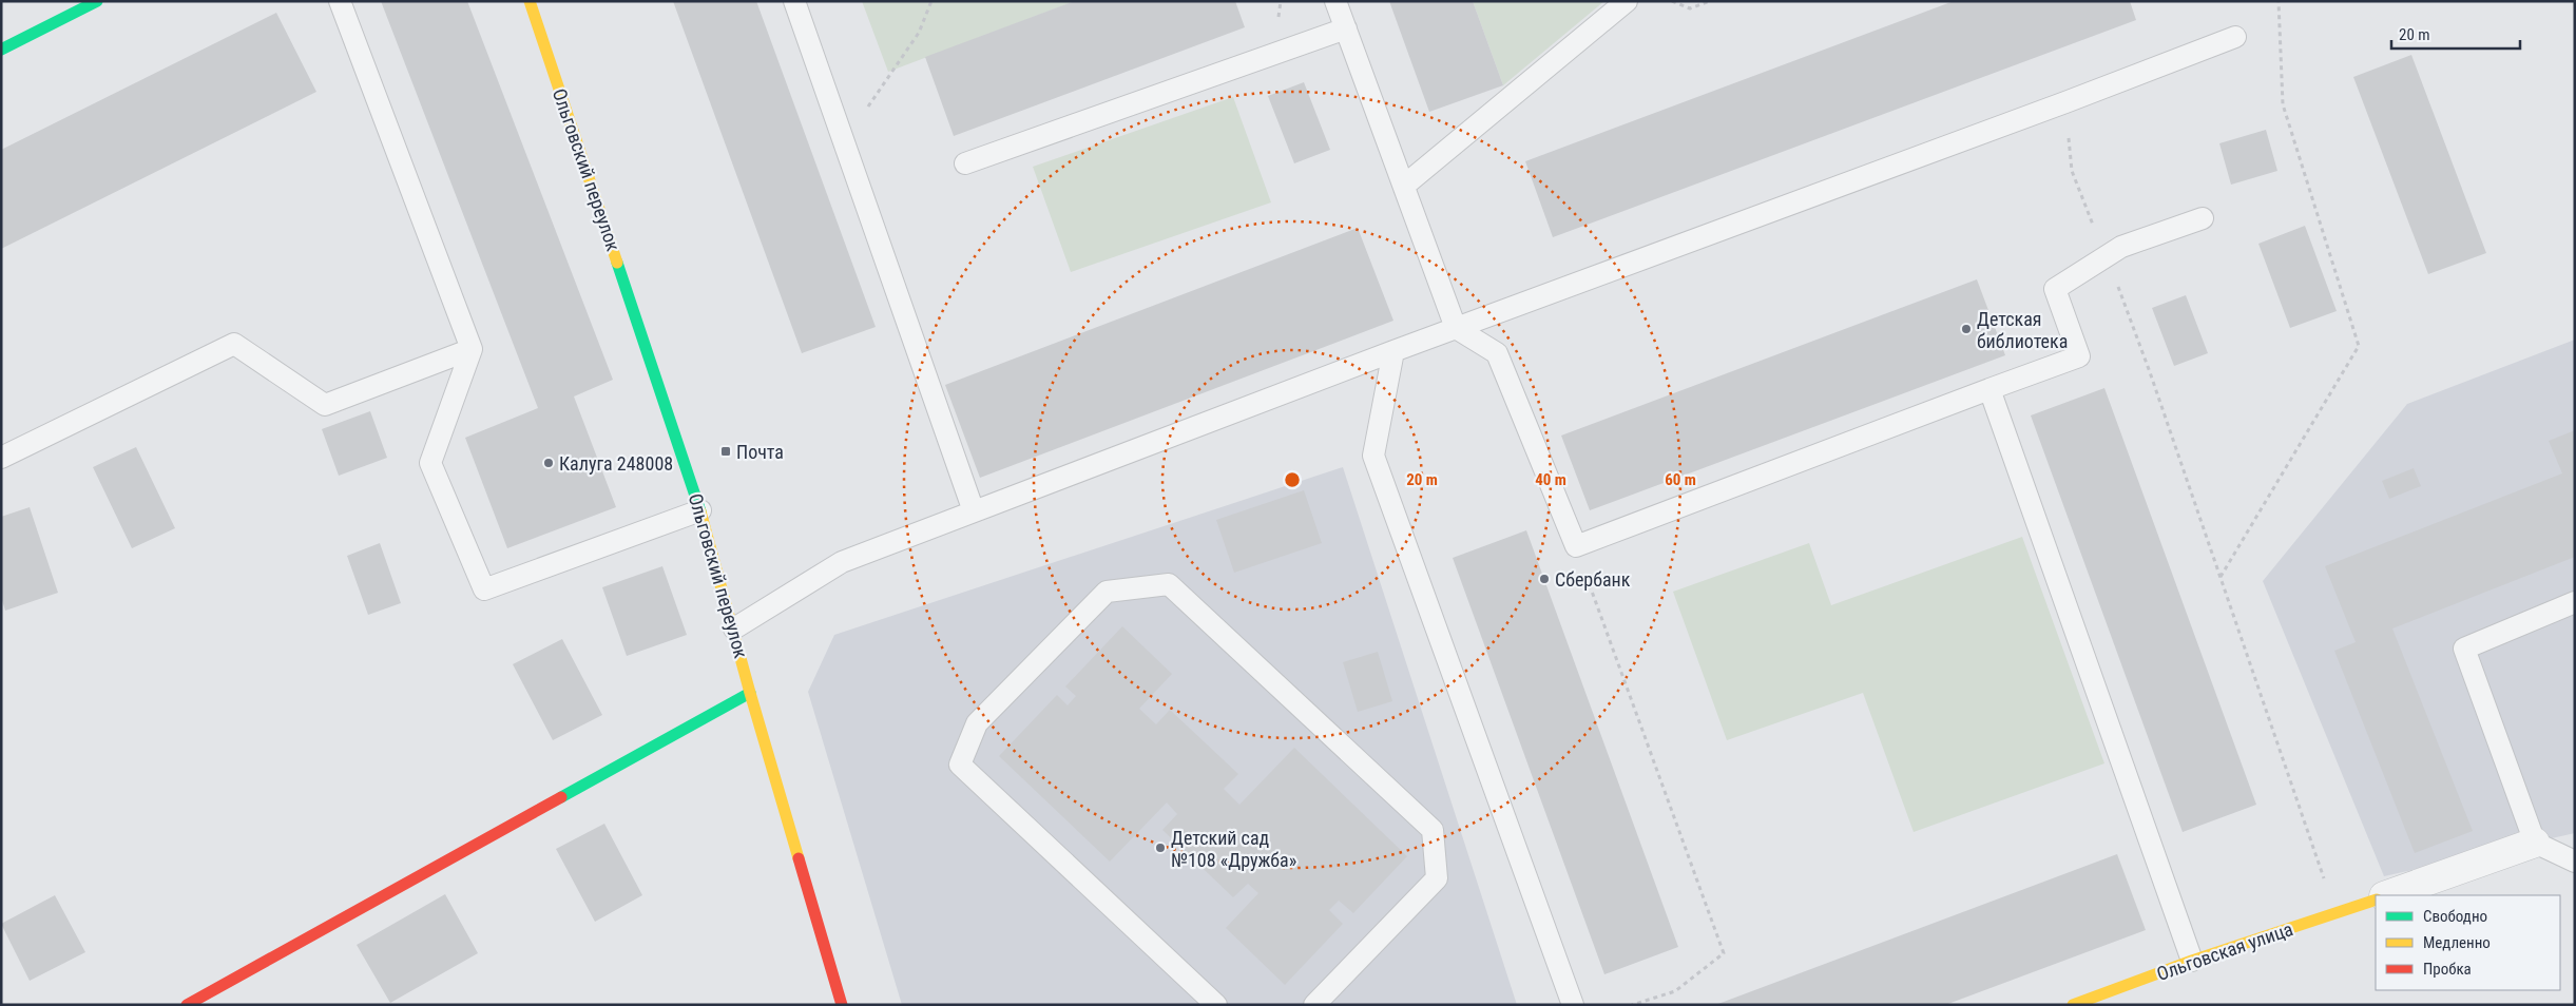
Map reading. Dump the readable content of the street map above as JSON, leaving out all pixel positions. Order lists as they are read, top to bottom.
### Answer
{
  "streets": {
    "street": ["Ольговский переулок", "Ольговская улица"]
  },
  "places": {
    "other": [
      "Детская библиотека",
      "Калуга 248008",
      "Сбербанк",
      "Детский сад №108 «Дружба»"
    ],
    "transit": ["Почта"]
  },
  "legend": ["Свободно", "Медленно", "Пробка"],
  "scale_bar": "20 m",
  "rings": ["20 m", "40 m", "60 m"]
}
